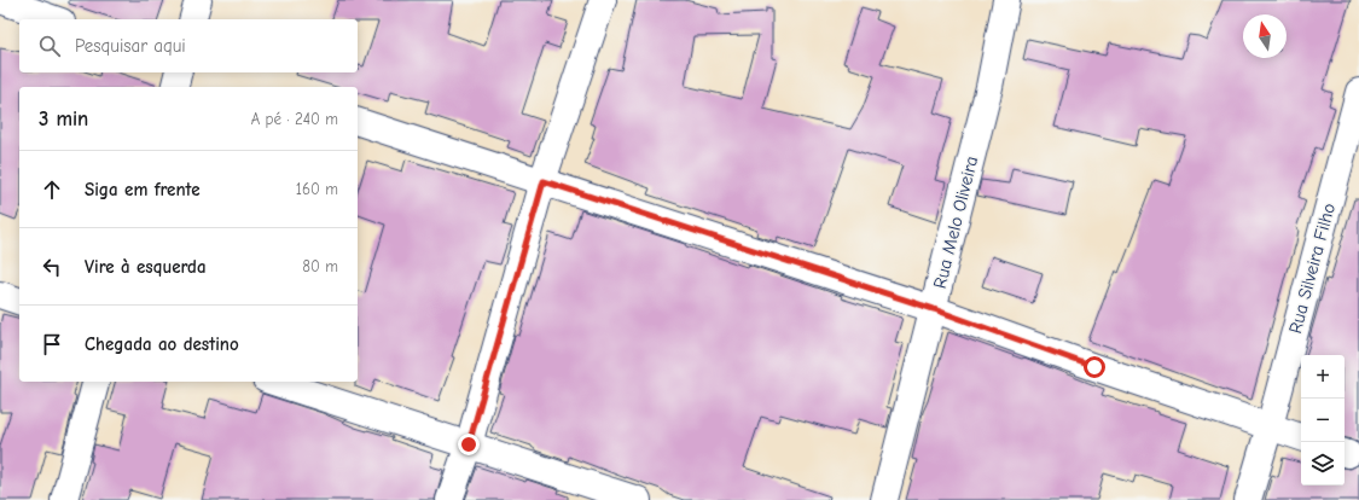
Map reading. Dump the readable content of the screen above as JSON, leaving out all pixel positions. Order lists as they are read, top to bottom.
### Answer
{
  "streets": {
    "street": ["Rua Melo Oliveira", "Rua Silveira Filho"]
  },
  "north": "top",
  "page": {
    "search": "Pesquisar aqui",
    "heading": ["3 min", "A pé · 240 m"],
    "list": [
      ["Siga em frente", "160 m"],
      ["Vire à esquerda", "80 m"],
      "Chegada ao destino"
    ],
    "map_buttons": ["+", "−"]
  }
}
